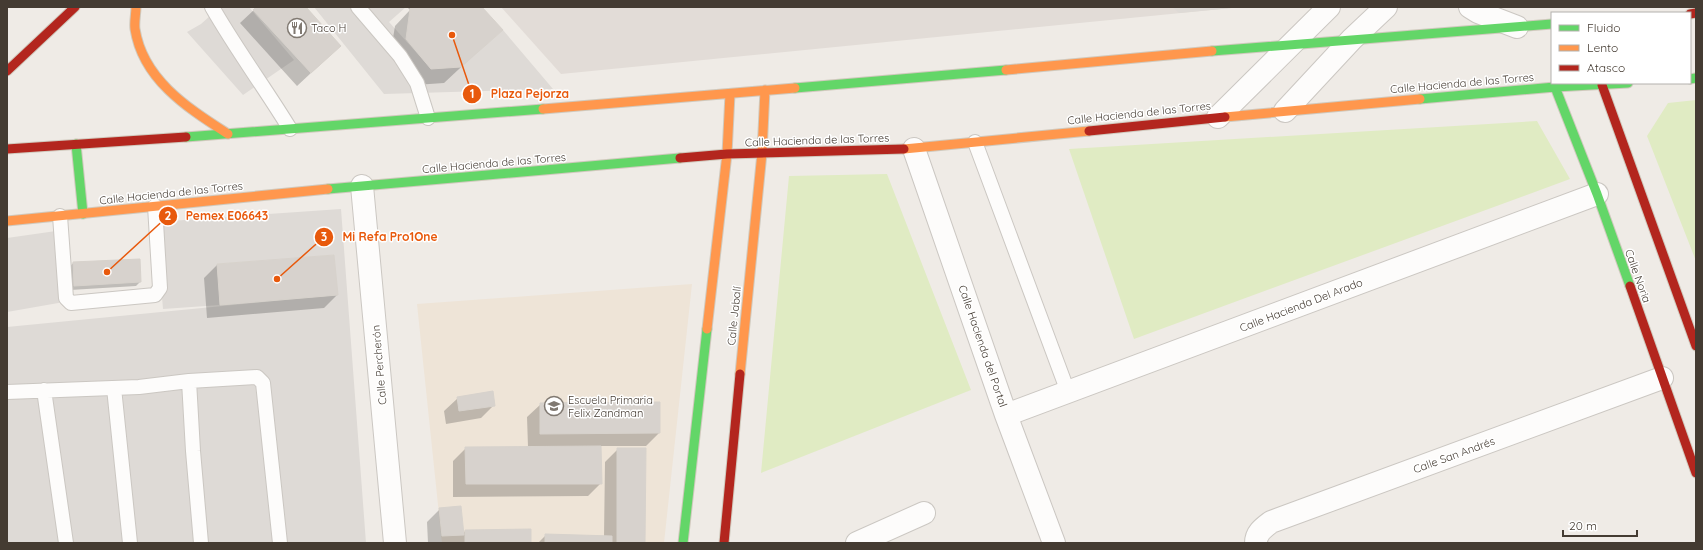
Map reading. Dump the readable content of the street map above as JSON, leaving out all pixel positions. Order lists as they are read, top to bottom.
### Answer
{
  "streets": {
    "street": [
      "Calle Hacienda de las Torres",
      "Calle Noria",
      "Calle Hacienda Del Arado",
      "Calle Jabalí",
      "Calle Hacienda del Portal",
      "Calle Percherón",
      "Calle San Andrés"
    ]
  },
  "crossings": [
    ["Calle Hacienda de las Torres", "Calle Noria"],
    ["Calle Hacienda de las Torres", "Calle Jabalí"],
    ["Calle Hacienda de las Torres", "Calle Hacienda del Portal"],
    ["Calle Hacienda de las Torres", "Calle Percherón"],
    ["Calle Noria", "Calle Hacienda Del Arado"],
    ["Calle Noria", "Calle San Andrés"],
    ["Calle Hacienda Del Arado", "Calle Hacienda del Portal"]
  ],
  "places": {
    "restaurant": ["Taco H"],
    "other": ["Plaza Pejorza", "Pemex E06643", "Mi Refa Pro1One"],
    "school or university": ["Escuela Primaria Felix Zandman"]
  },
  "legend": ["Fluido", "Lento", "Atasco"],
  "scale_bar": "20 m"
}
